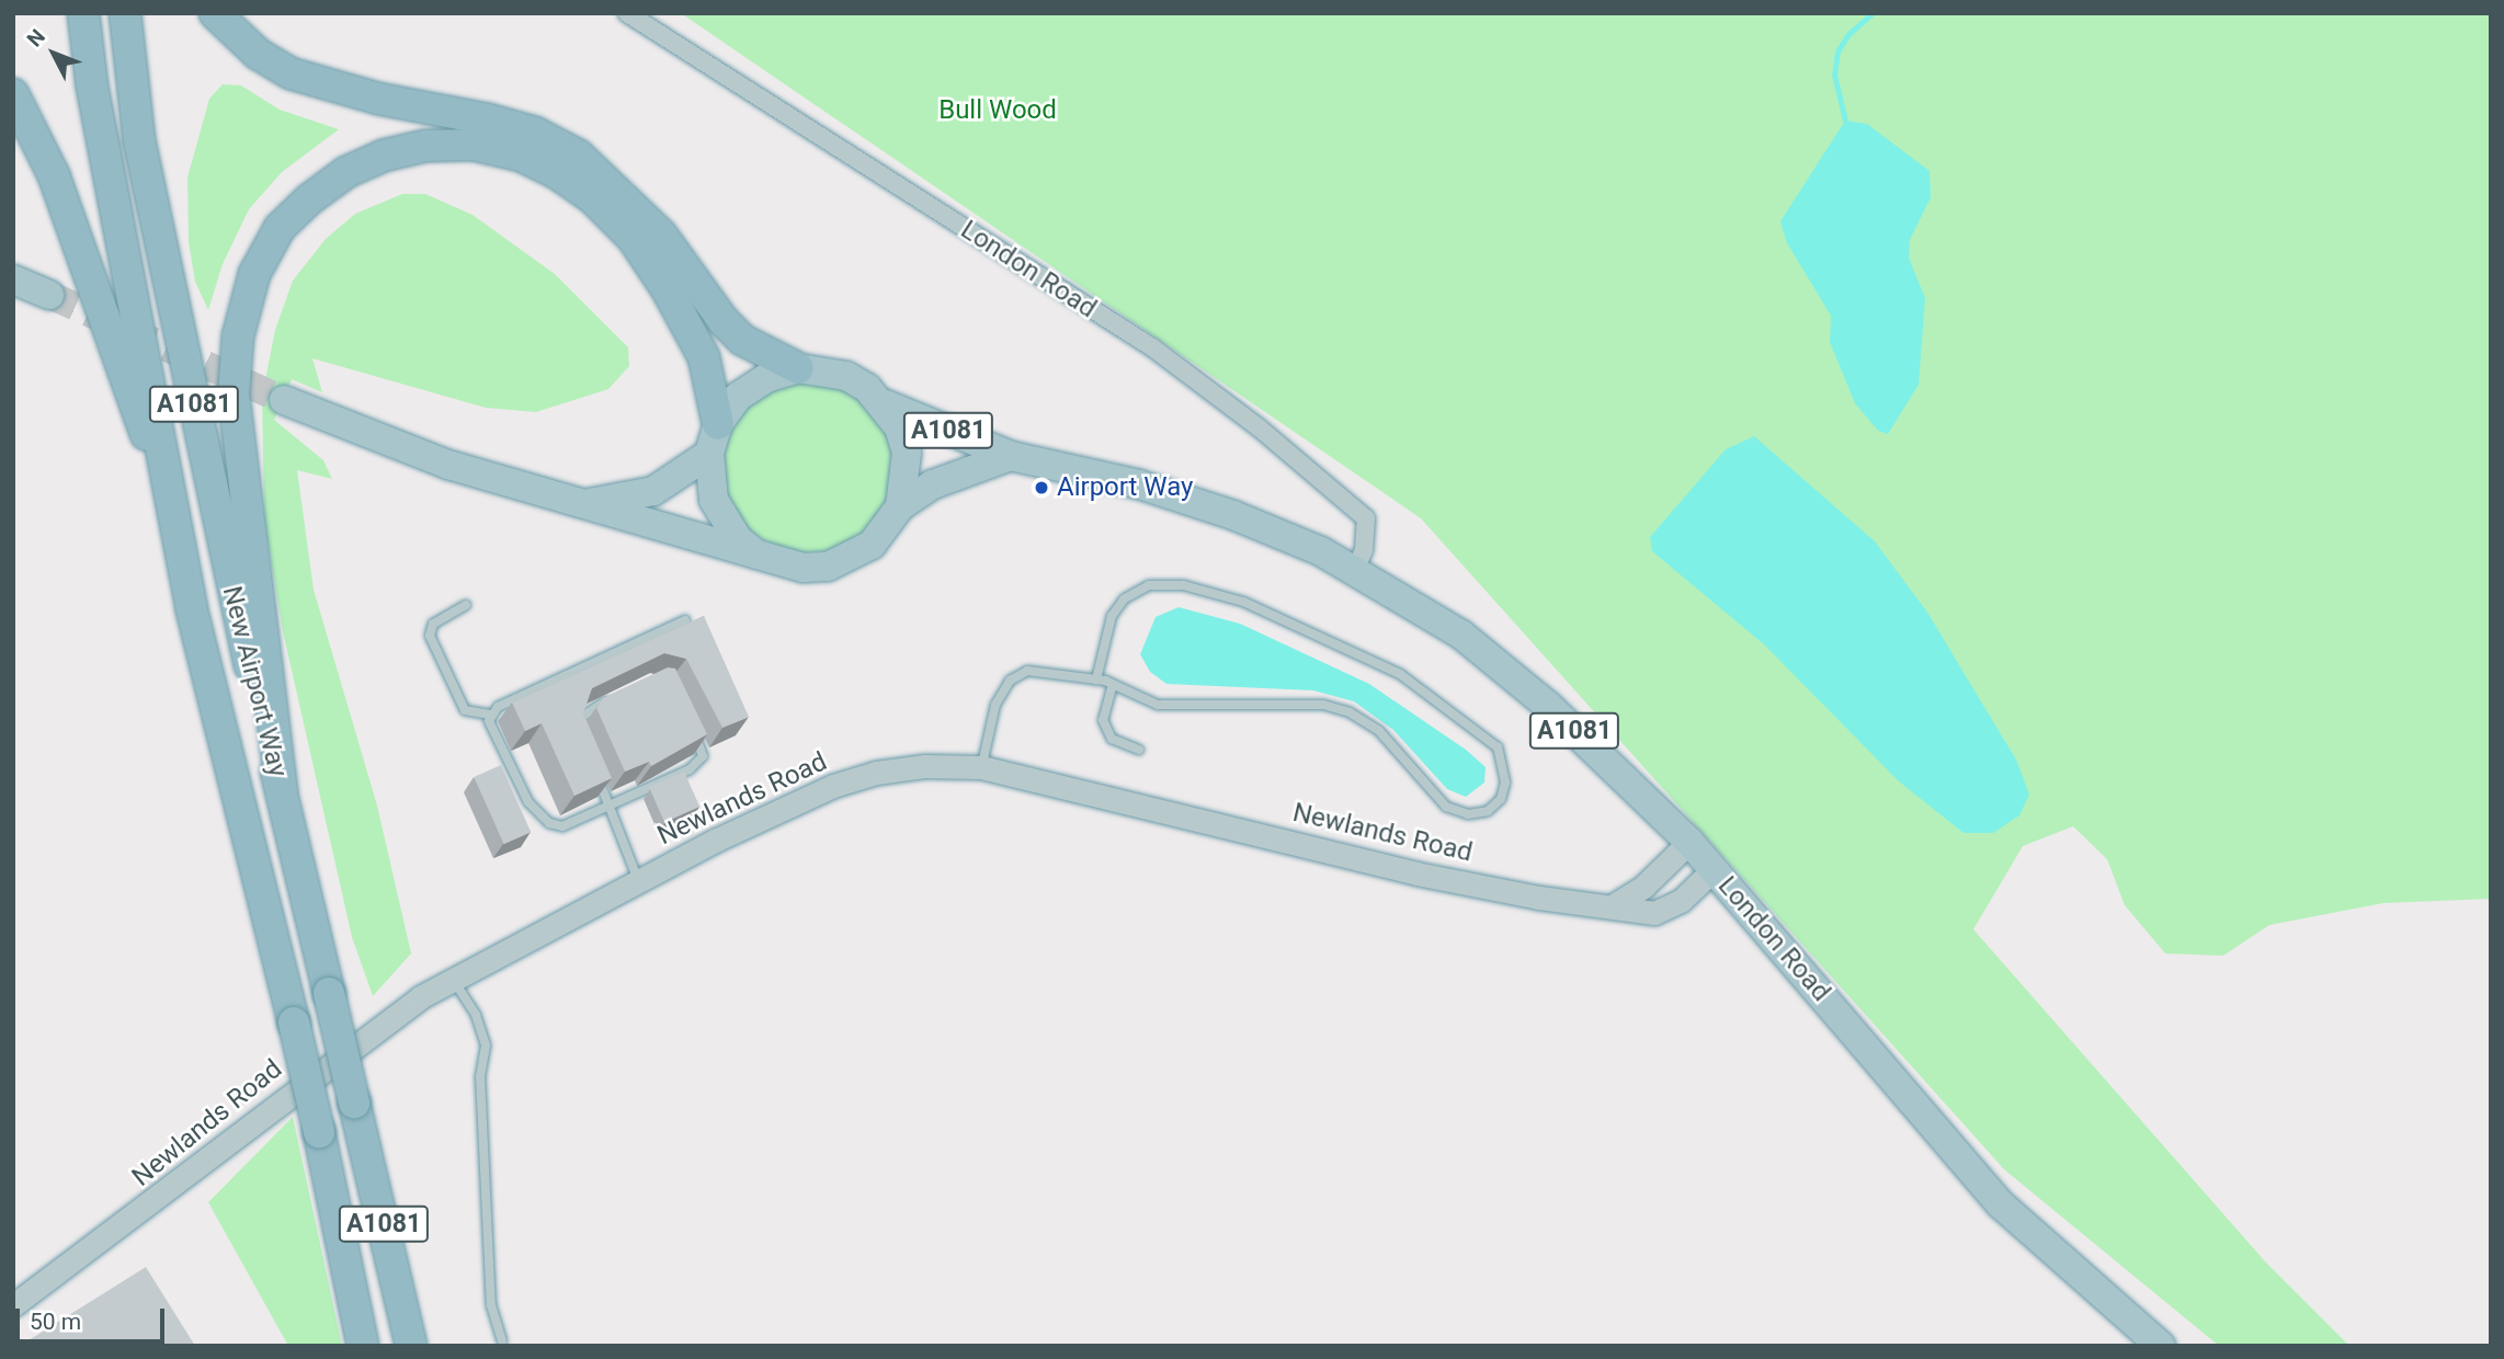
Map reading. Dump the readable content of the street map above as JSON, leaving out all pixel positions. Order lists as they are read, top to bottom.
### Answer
{
  "streets": {
    "highway": ["A1081", "New Airport Way"],
    "main road": ["London Road"],
    "street": ["Newlands Road"]
  },
  "crossings": [
    ["London Road", "A1081"],
    ["London Road", "Newlands Road"],
    ["A1081", "New Airport Way"]
  ],
  "parks": ["Bull Wood"],
  "places": ["Airport Way"],
  "scale_bar": "50 m",
  "north": "top left"
}
